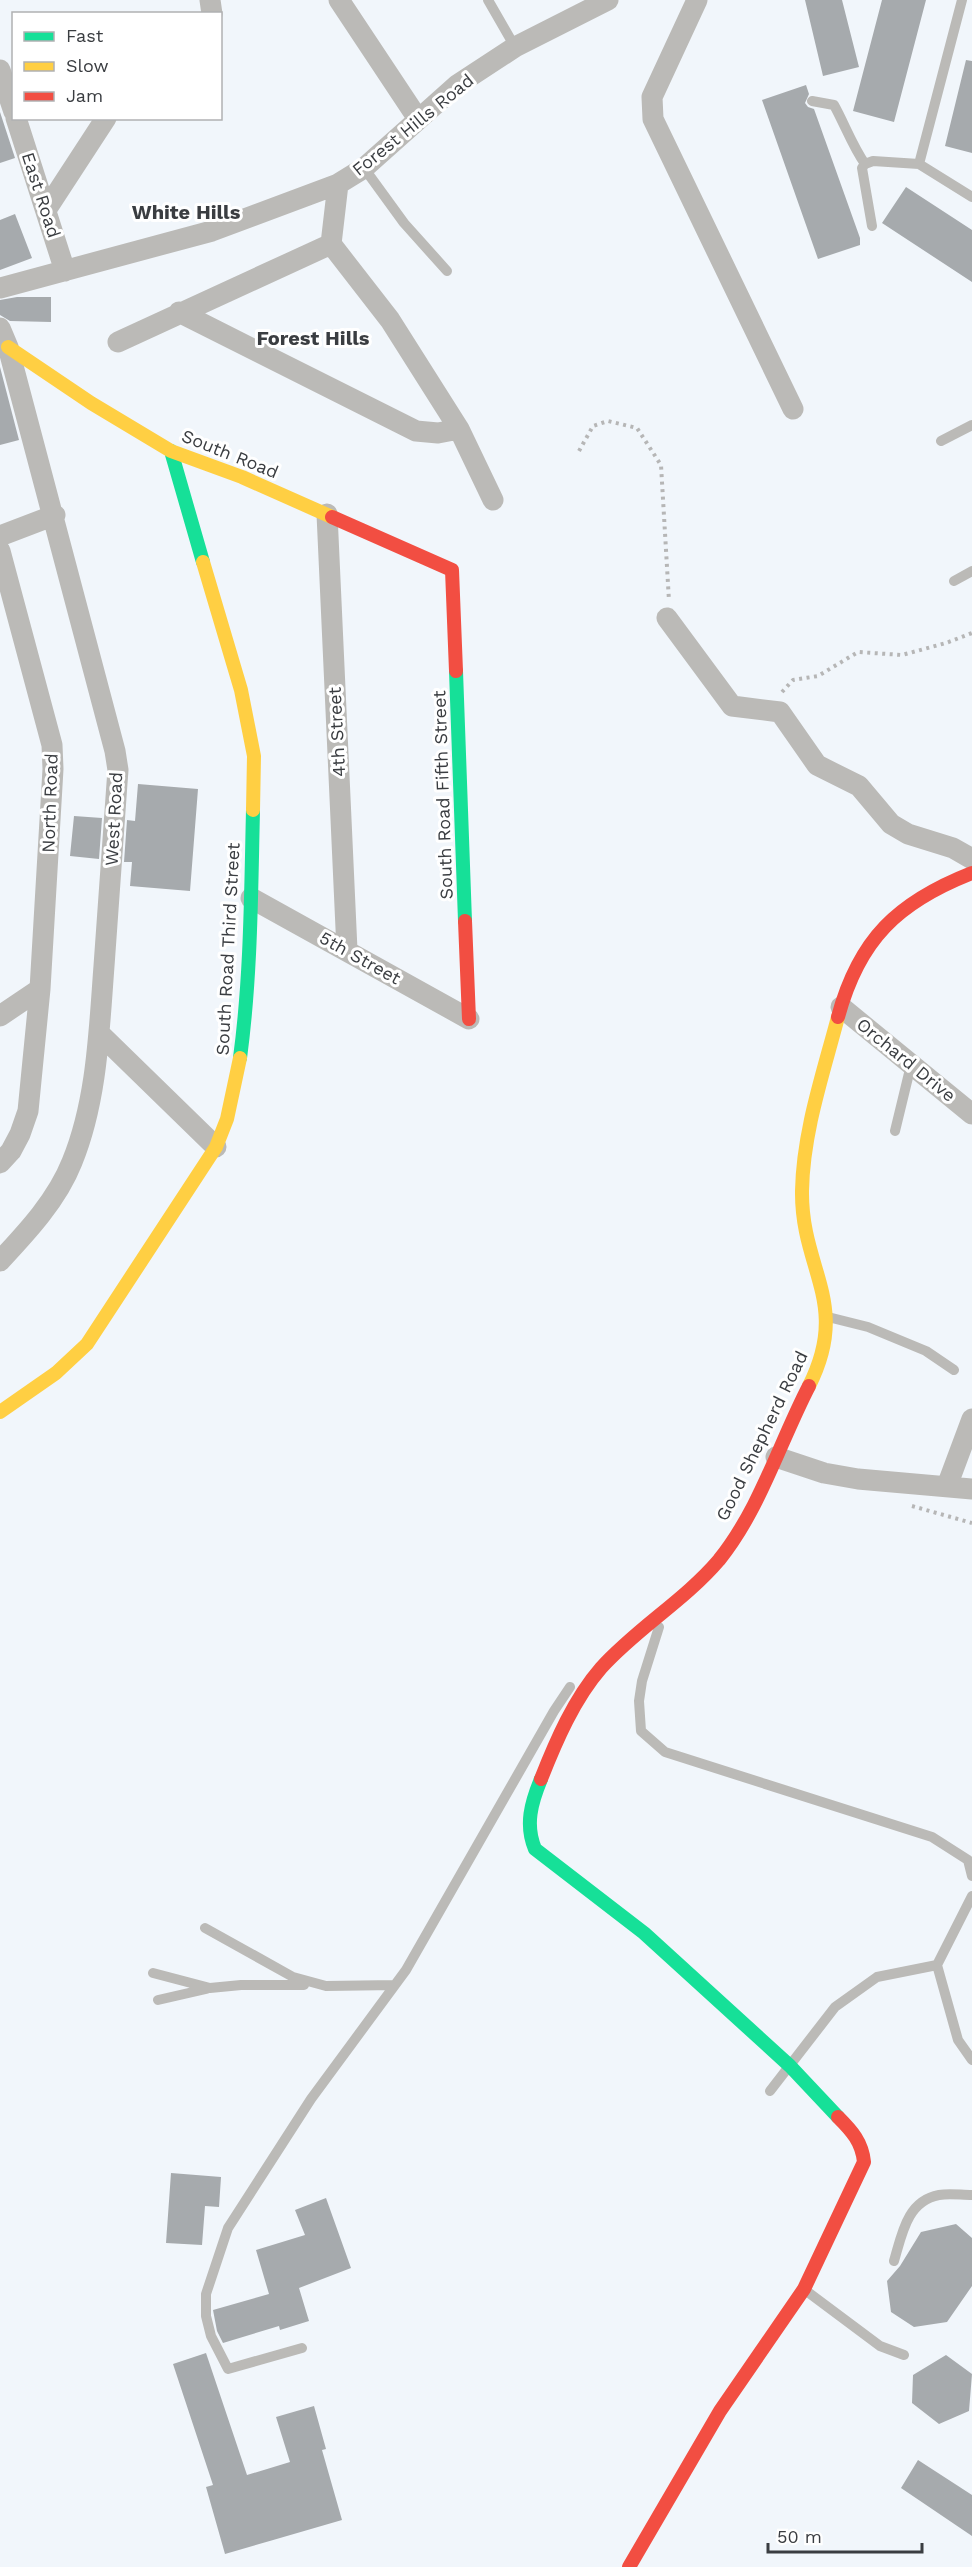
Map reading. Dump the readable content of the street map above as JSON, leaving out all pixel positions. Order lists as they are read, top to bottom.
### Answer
{
  "streets": {
    "street": [
      "Forest Hills Road",
      "East Road",
      "South Road",
      "4th Street",
      "South Road Fifth Street",
      "North Road",
      "West Road",
      "South Road Third Street",
      "5th Street",
      "Orchard Drive",
      "Good Shepherd Road"
    ]
  },
  "crossings": [
    ["Forest Hills Road", "East Road"],
    ["South Road", "4th Street"],
    ["South Road", "South Road Fifth Street"],
    ["South Road", "West Road"],
    ["South Road", "South Road Third Street"],
    ["4th Street", "5th Street"],
    ["South Road Fifth Street", "5th Street"],
    ["South Road Third Street", "5th Street"],
    ["Orchard Drive", "Good Shepherd Road"]
  ],
  "districts": ["White Hills", "Forest Hills"],
  "legend": ["Fast", "Slow", "Jam"],
  "scale_bar": "50 m"
}
